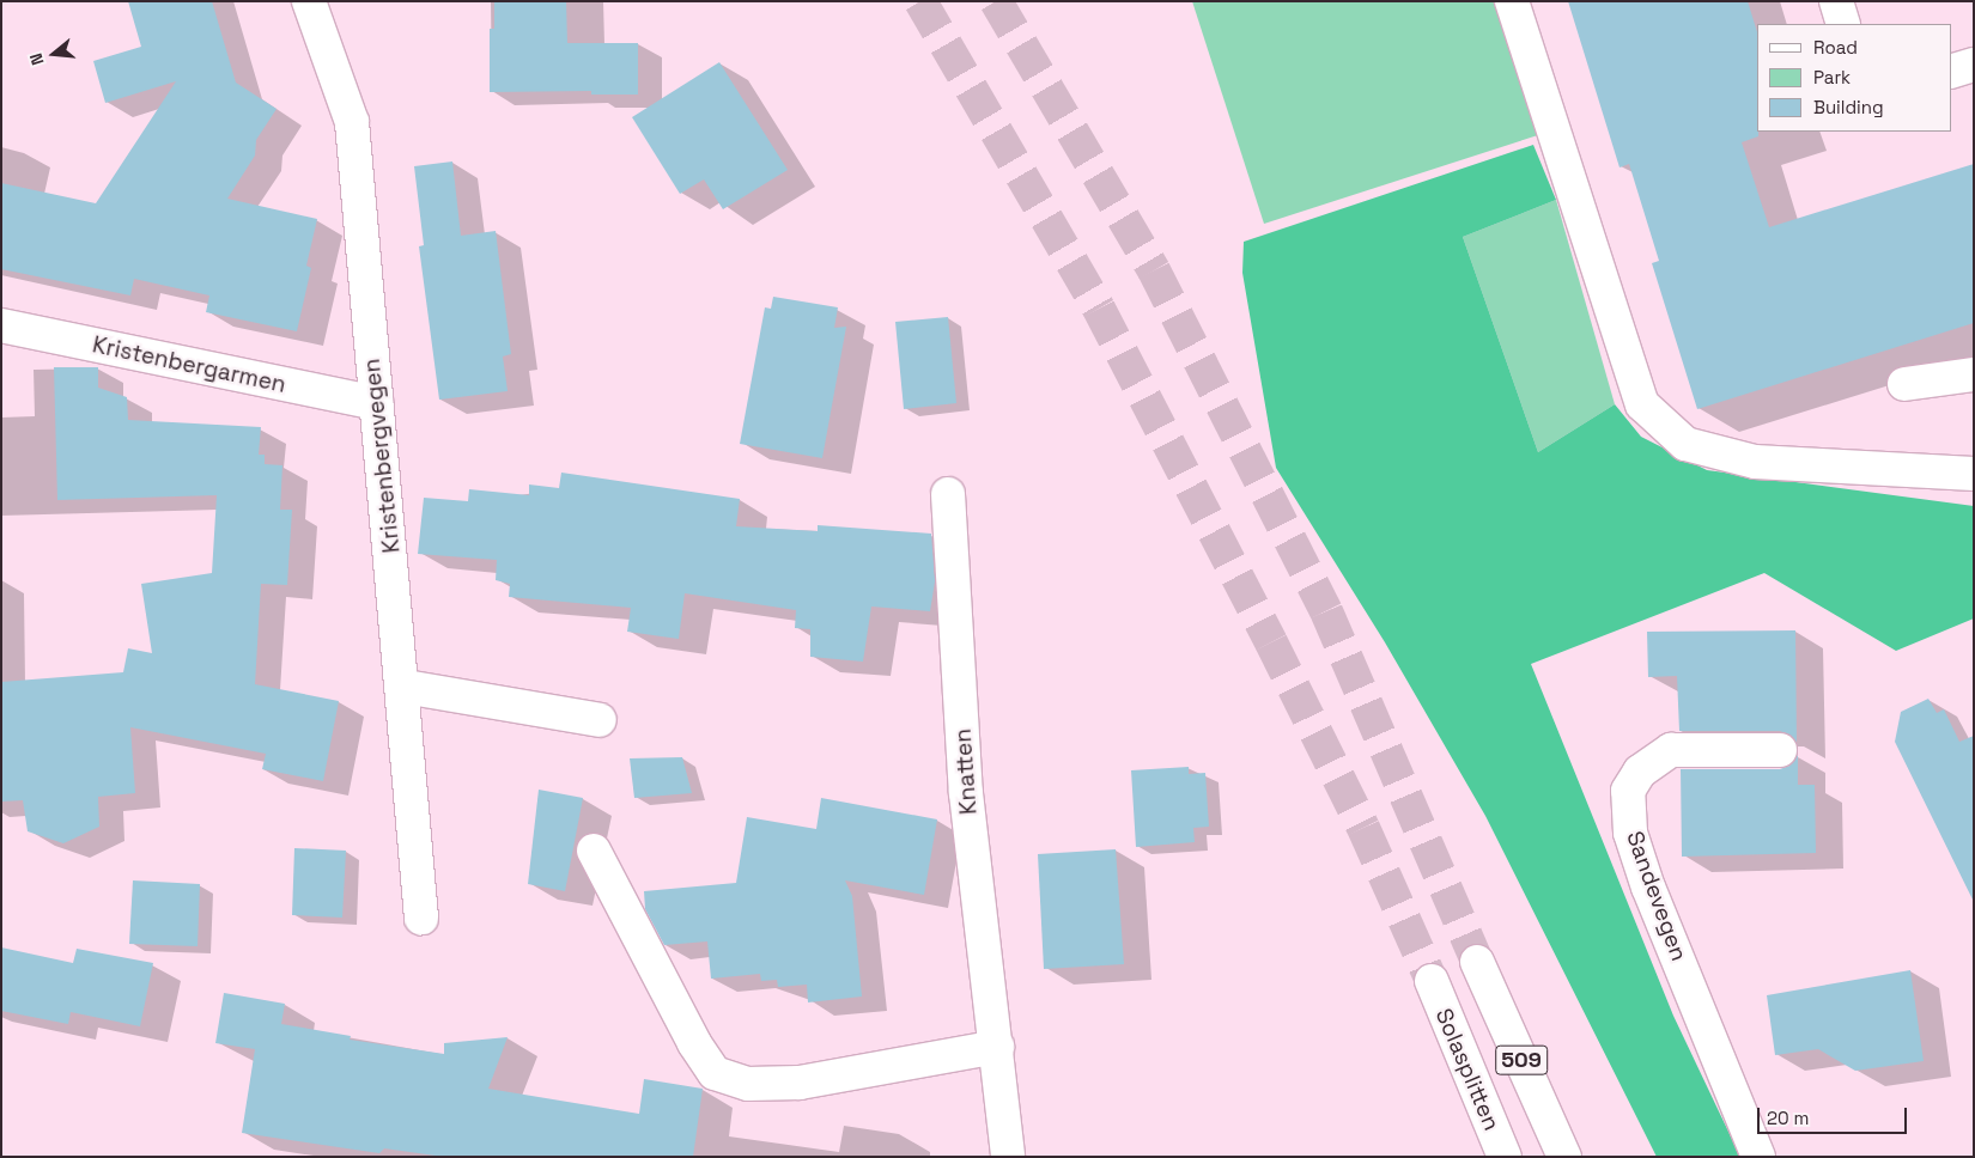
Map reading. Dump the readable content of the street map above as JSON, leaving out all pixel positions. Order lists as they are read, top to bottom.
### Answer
{
  "streets": {
    "main road": [
      "Kristenbergarmen",
      "Kristenbergvegen",
      "Knatten",
      "Sandevegen",
      "509",
      "Solasplitten"
    ]
  },
  "crossings": [
    ["Kristenbergarmen", "Kristenbergvegen"]
  ],
  "legend": ["Road", "Park", "Building"],
  "scale_bar": "20 m",
  "north": "left"
}
